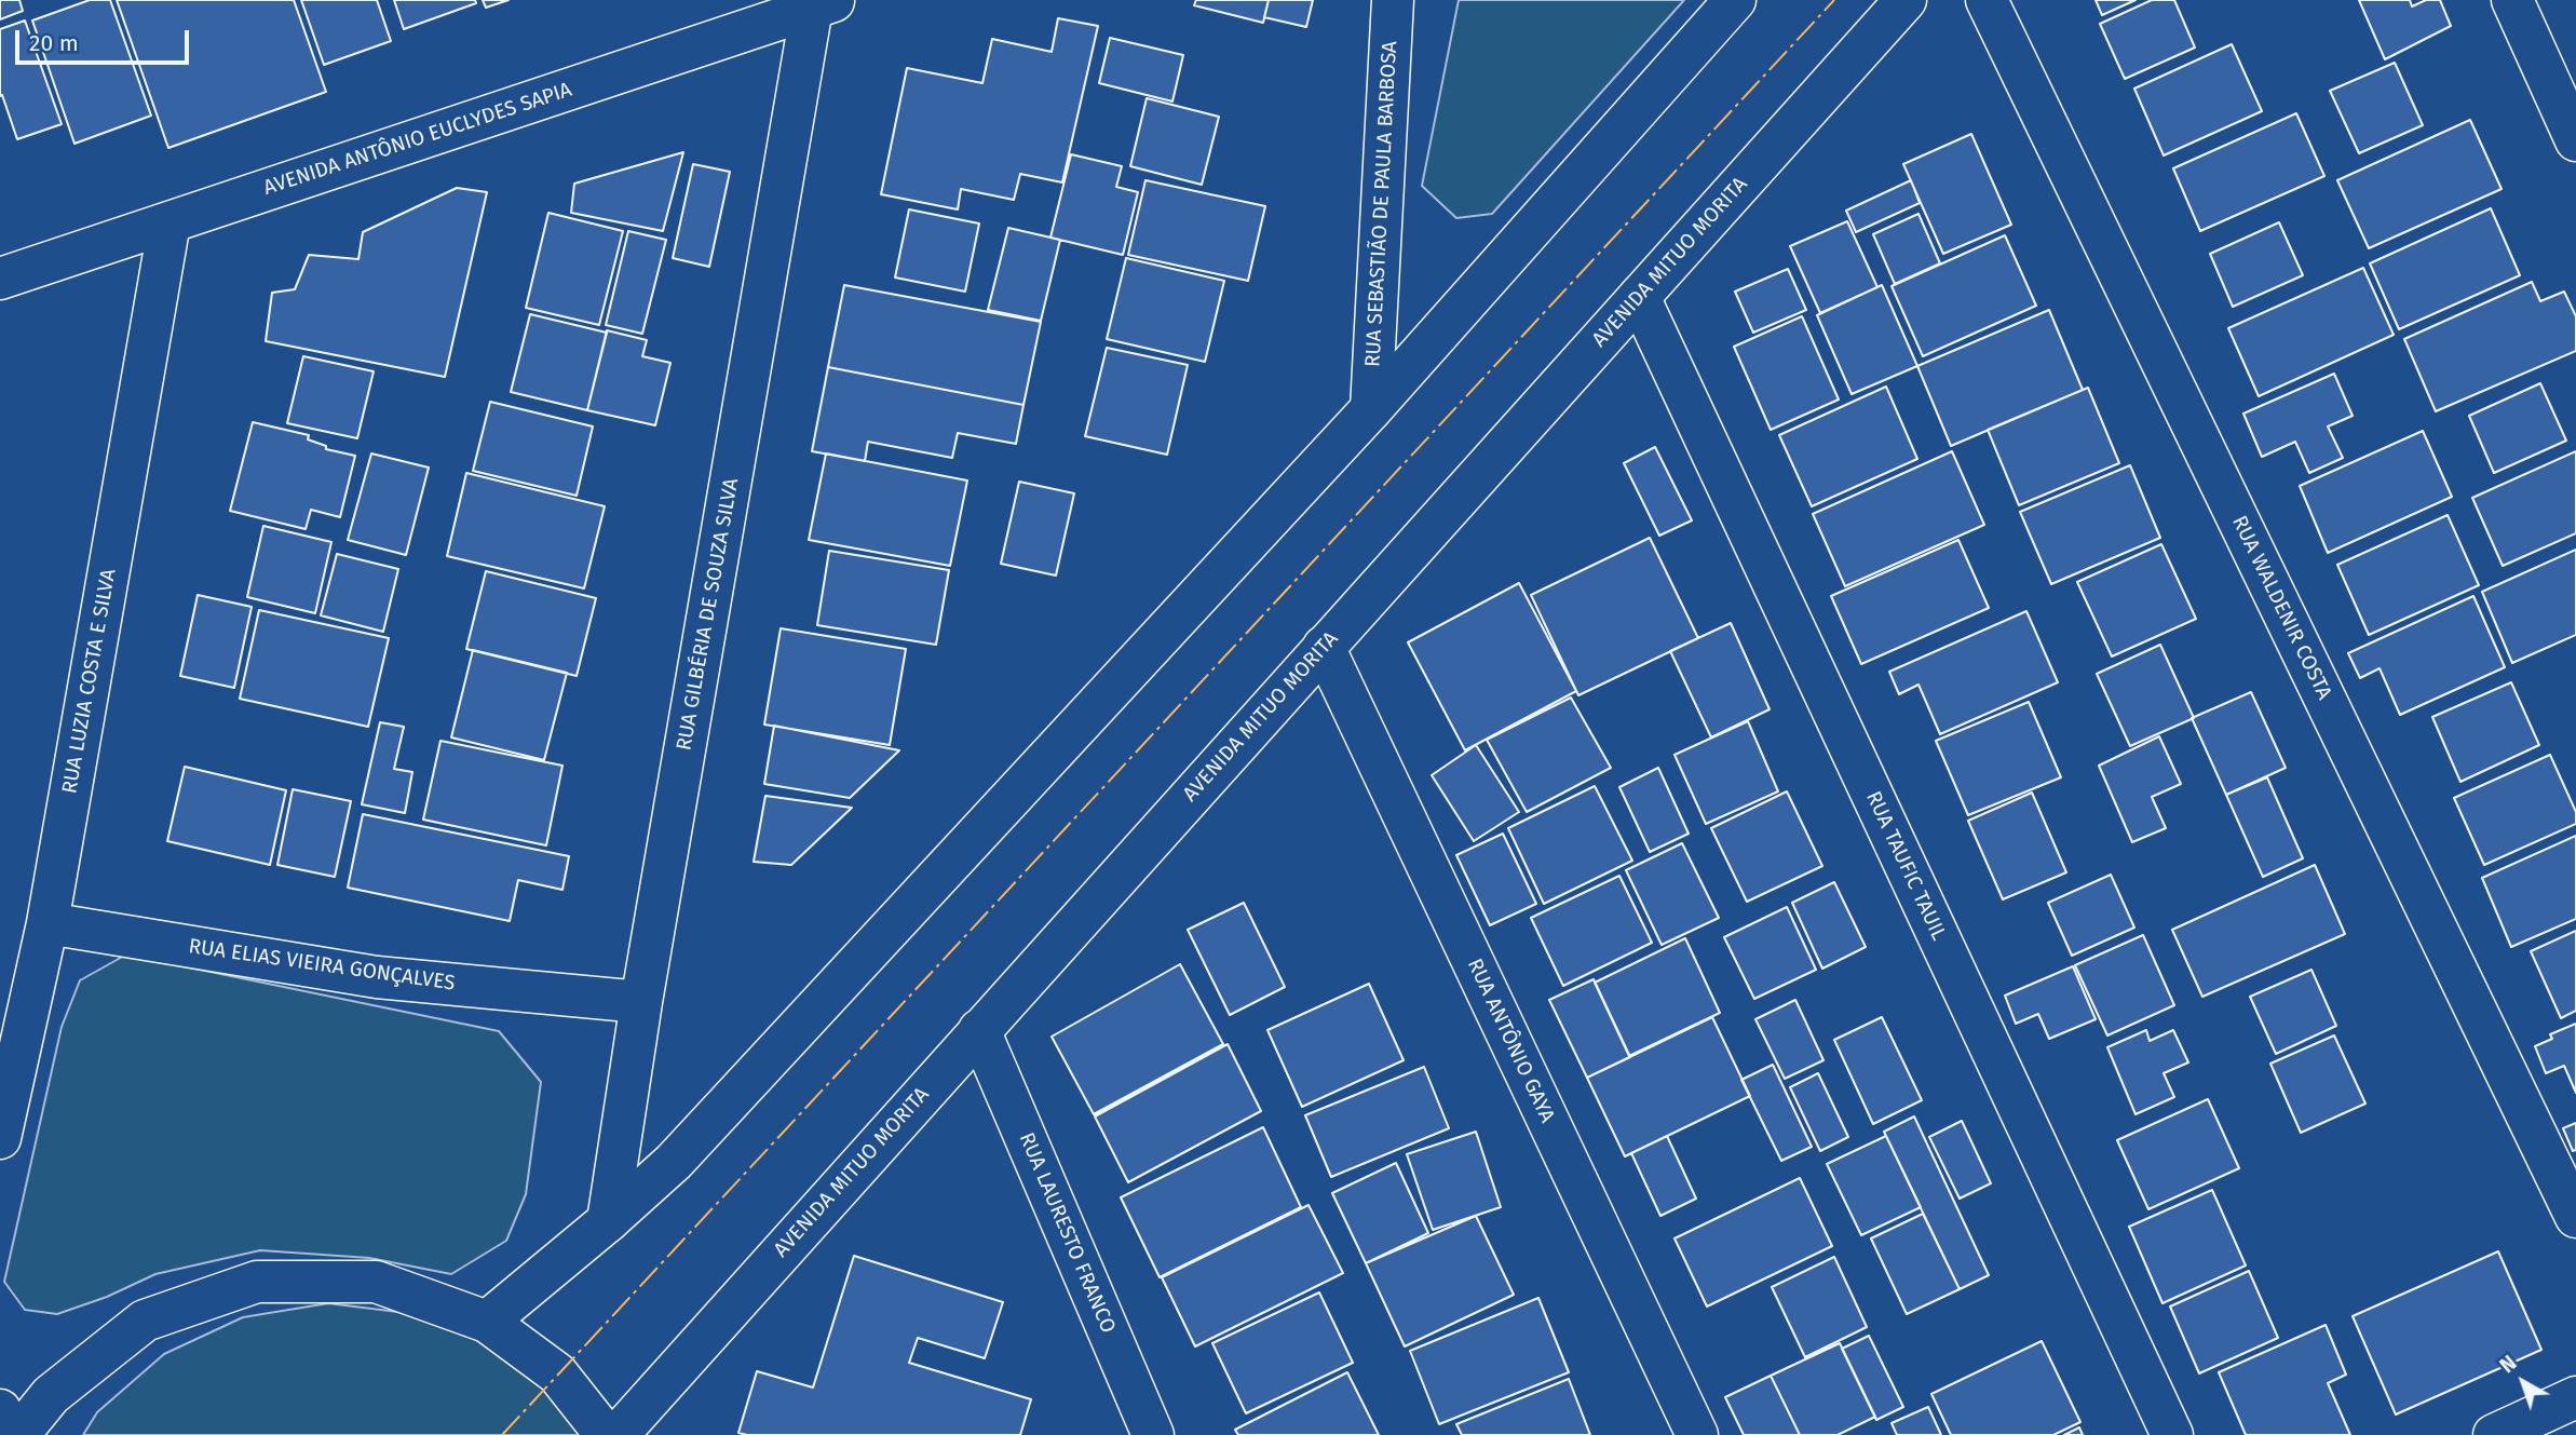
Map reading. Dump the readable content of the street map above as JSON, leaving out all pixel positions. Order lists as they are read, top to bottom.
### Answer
{
  "streets": {
    "street": [
      "AVENIDA ANTÔNIO EUCLYDES SAPIA",
      "RUA SEBASTIÃO DE PAULA BARBOSA",
      "AVENIDA MITUO MORITA",
      "RUA WALDENIR COSTA",
      "RUA GILBÉRIA DE SOUZA SILVA",
      "RUA LUZIA COSTA E SILVA",
      "RUA TAUFIC TAUIL",
      "RUA ELIAS VIEIRA GONÇALVES",
      "RUA ANTÔNIO GAYA",
      "RUA LAURESTO FRANCO"
    ]
  },
  "crossings": [
    ["AVENIDA ANTÔNIO EUCLYDES SAPIA", "RUA GILBÉRIA DE SOUZA SILVA"],
    ["AVENIDA ANTÔNIO EUCLYDES SAPIA", "RUA LUZIA COSTA E SILVA"],
    ["AVENIDA MITUO MORITA", "RUA TAUFIC TAUIL"],
    ["AVENIDA MITUO MORITA", "RUA ANTÔNIO GAYA"],
    ["AVENIDA MITUO MORITA", "RUA LAURESTO FRANCO"],
    ["RUA GILBÉRIA DE SOUZA SILVA", "RUA ELIAS VIEIRA GONÇALVES"],
    ["RUA LUZIA COSTA E SILVA", "RUA ELIAS VIEIRA GONÇALVES"]
  ],
  "scale_bar": "20 m",
  "north": "top left"
}
